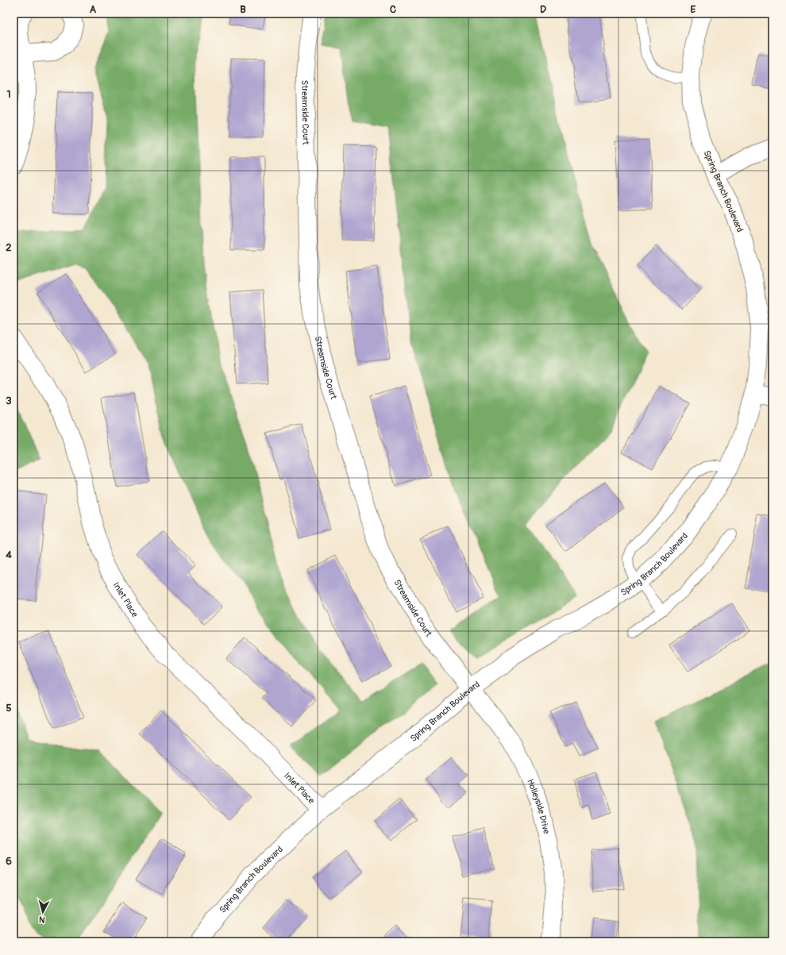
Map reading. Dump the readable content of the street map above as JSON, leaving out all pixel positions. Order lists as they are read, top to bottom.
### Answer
{
  "streets": {
    "street": [
      "Streamside Court",
      "Spring Branch Boulevard",
      "Inlet Place",
      "Holleyside Drive"
    ]
  },
  "crossings": [
    ["Streamside Court", "Spring Branch Boulevard"],
    ["Streamside Court", "Holleyside Drive"],
    ["Spring Branch Boulevard", "Inlet Place"],
    ["Spring Branch Boulevard", "Holleyside Drive"]
  ],
  "north": "bottom",
  "grid": {
    "columns": [
      "A",
      "B",
      "C",
      "D",
      "E"
    ],
    "rows": [
      "1",
      "2",
      "3",
      "4",
      "5",
      "6"
    ]
  }
}
